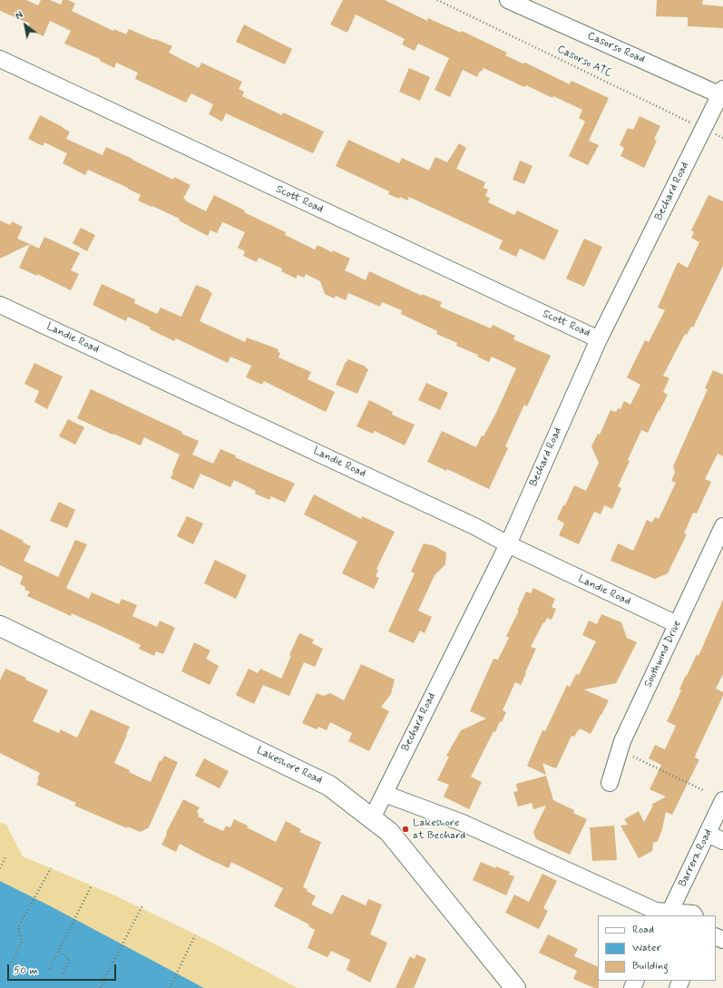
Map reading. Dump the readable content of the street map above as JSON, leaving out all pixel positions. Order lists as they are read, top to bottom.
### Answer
{
  "streets": {
    "main road": ["Lakeshore Road"],
    "street": [
      "Casorso Road",
      "Bechard Road",
      "Scott Road",
      "Landie Road",
      "Southwind Drive",
      "Barrera Road"
    ],
    "path": ["Casorso ATC"]
  },
  "crossings": [
    ["Casorso Road", "Bechard Road"],
    ["Casorso ATC", "Bechard Road"],
    ["Bechard Road", "Scott Road"],
    ["Bechard Road", "Landie Road"],
    ["Bechard Road", "Lakeshore Road"],
    ["Landie Road", "Southwind Drive"]
  ],
  "places": ["Lakeshore at Bechard"],
  "legend": ["Road", "Water", "Building"],
  "scale_bar": "50 m",
  "north": "top left"
}
